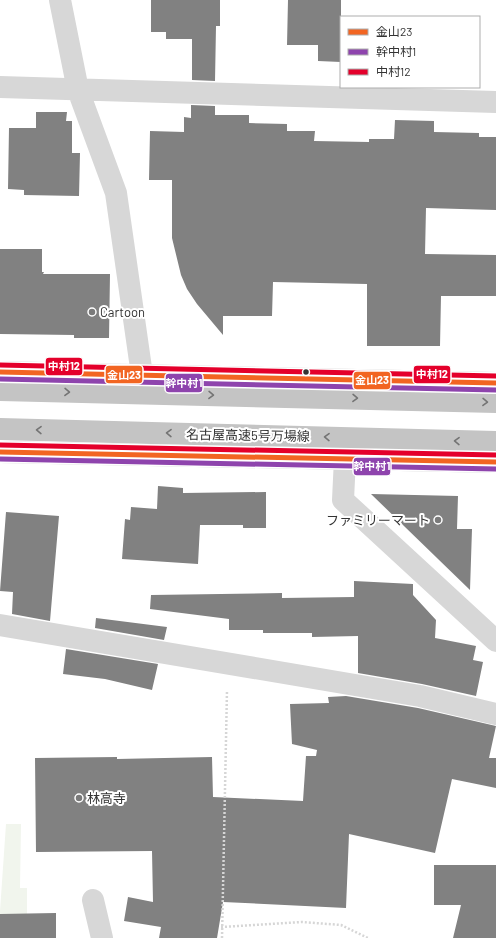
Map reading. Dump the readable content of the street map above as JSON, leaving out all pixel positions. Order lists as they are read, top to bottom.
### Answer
{
  "streets": {
    "highway": ["名古屋高速5号万場線"]
  },
  "places": ["Cartoon", "ファミリーマート", "林高寺"],
  "lines": ["transit line 中村12", "transit line 金山23", "transit line 幹中村1"],
  "legend": ["金山23", "幹中村1", "中村12"]
}
